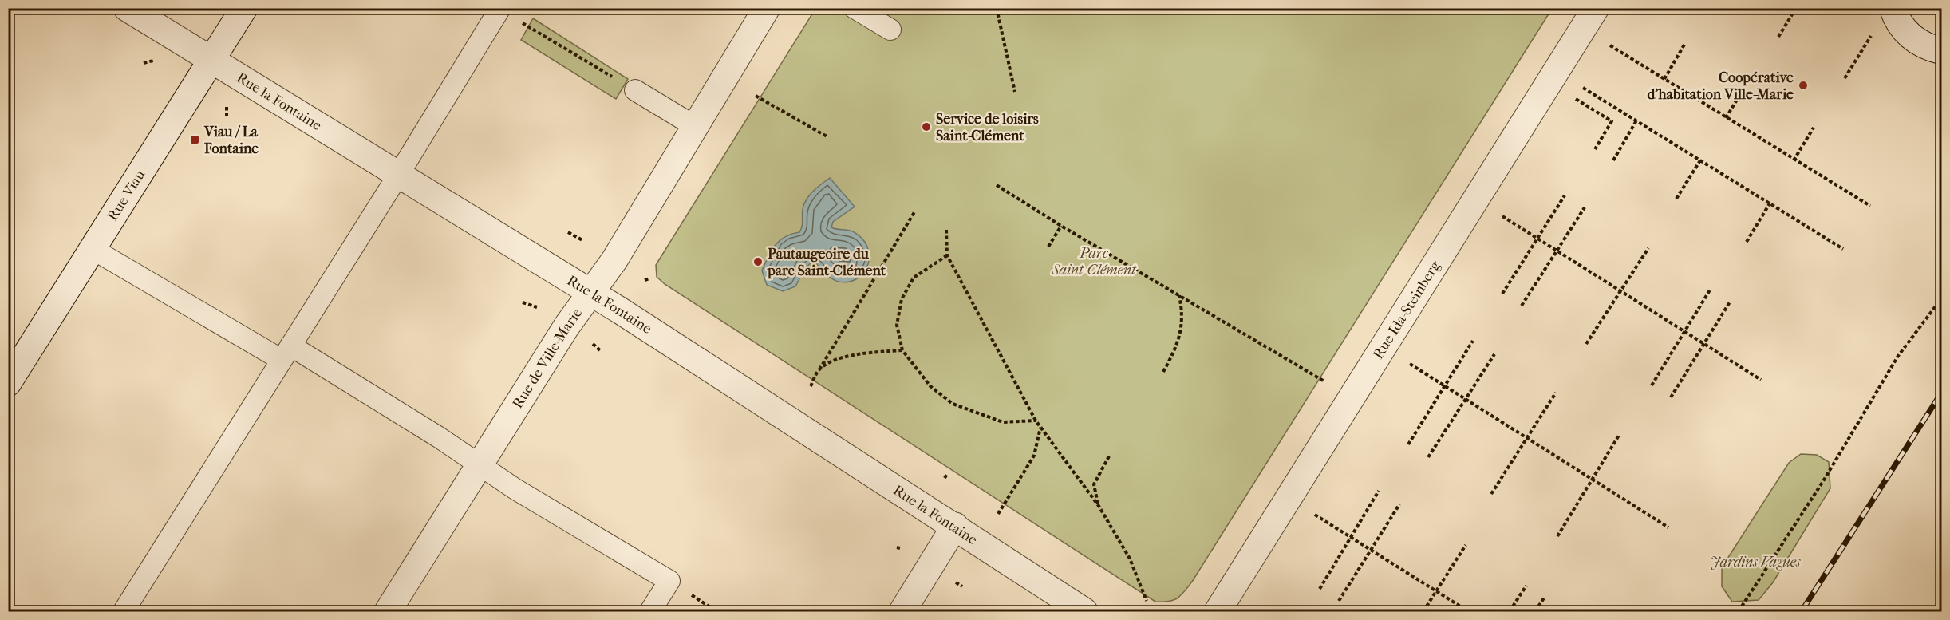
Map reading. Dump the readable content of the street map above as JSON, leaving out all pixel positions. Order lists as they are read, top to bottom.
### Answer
{
  "streets": {
    "street": [
      "Rue la Fontaine",
      "Rue Viau",
      "Rue Ida-Steinberg",
      "Rue de Ville-Marie"
    ]
  },
  "crossings": [
    ["Rue la Fontaine", "Rue Viau"],
    ["Rue la Fontaine", "Rue de Ville-Marie"]
  ],
  "parks": ["Parc Saint-Clément", "Jardins Vagues"],
  "places": {
    "other": ["Coopérative d'habitation Ville-Marie", "Service de loisirs Saint-Clément", "Pautaugeoire du parc Saint-Clément"],
    "transit": ["Viau / La Fontaine"]
  }
}
